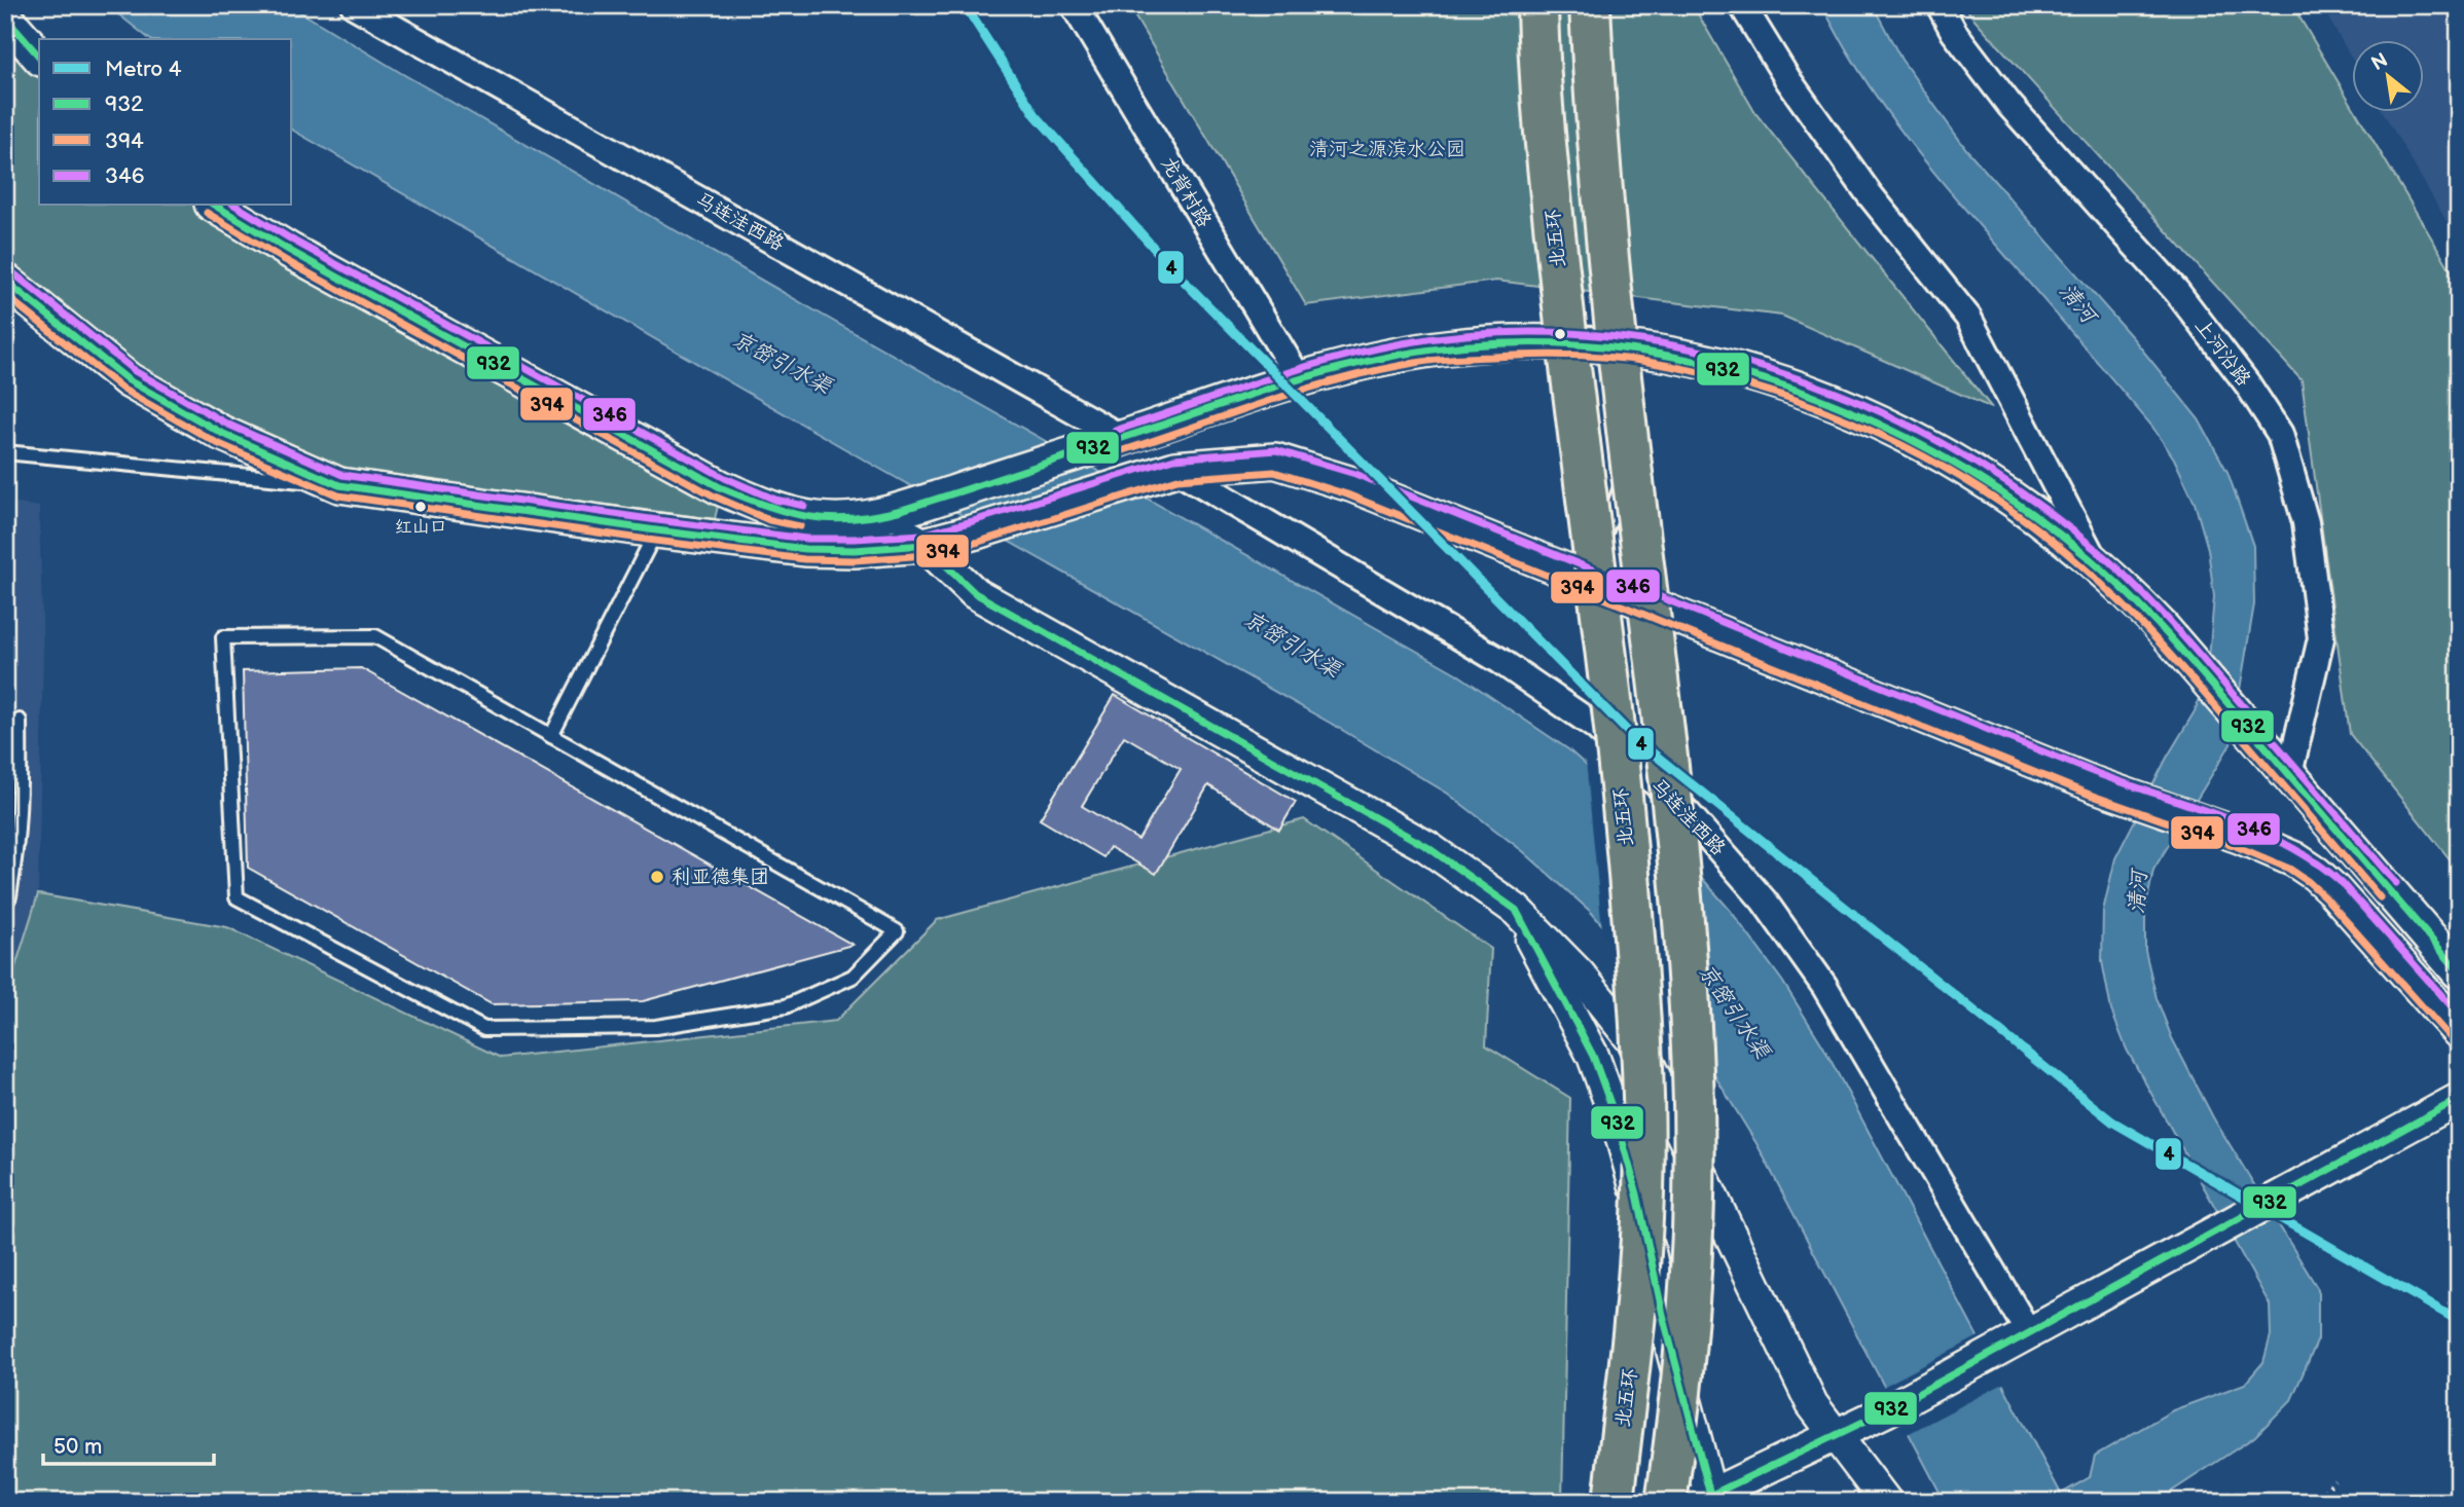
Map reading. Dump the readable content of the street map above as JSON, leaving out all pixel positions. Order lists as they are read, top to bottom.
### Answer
{
  "streets": {
    "highway": ["北五环"],
    "street": ["龙背村路", "马连洼西路", "上河沿路"]
  },
  "water": ["清河", "京密引水渠"],
  "parks": ["清河之源滨水公园"],
  "places": ["红山口", "利亚德集团"],
  "lines": [
    "metro line 4",
    "transit line 932",
    "transit line 346",
    "transit line 394"
  ],
  "legend": [
    "Metro 4",
    "932",
    "394",
    "346"
  ],
  "scale_bar": "50 m",
  "north": "top left"
}
